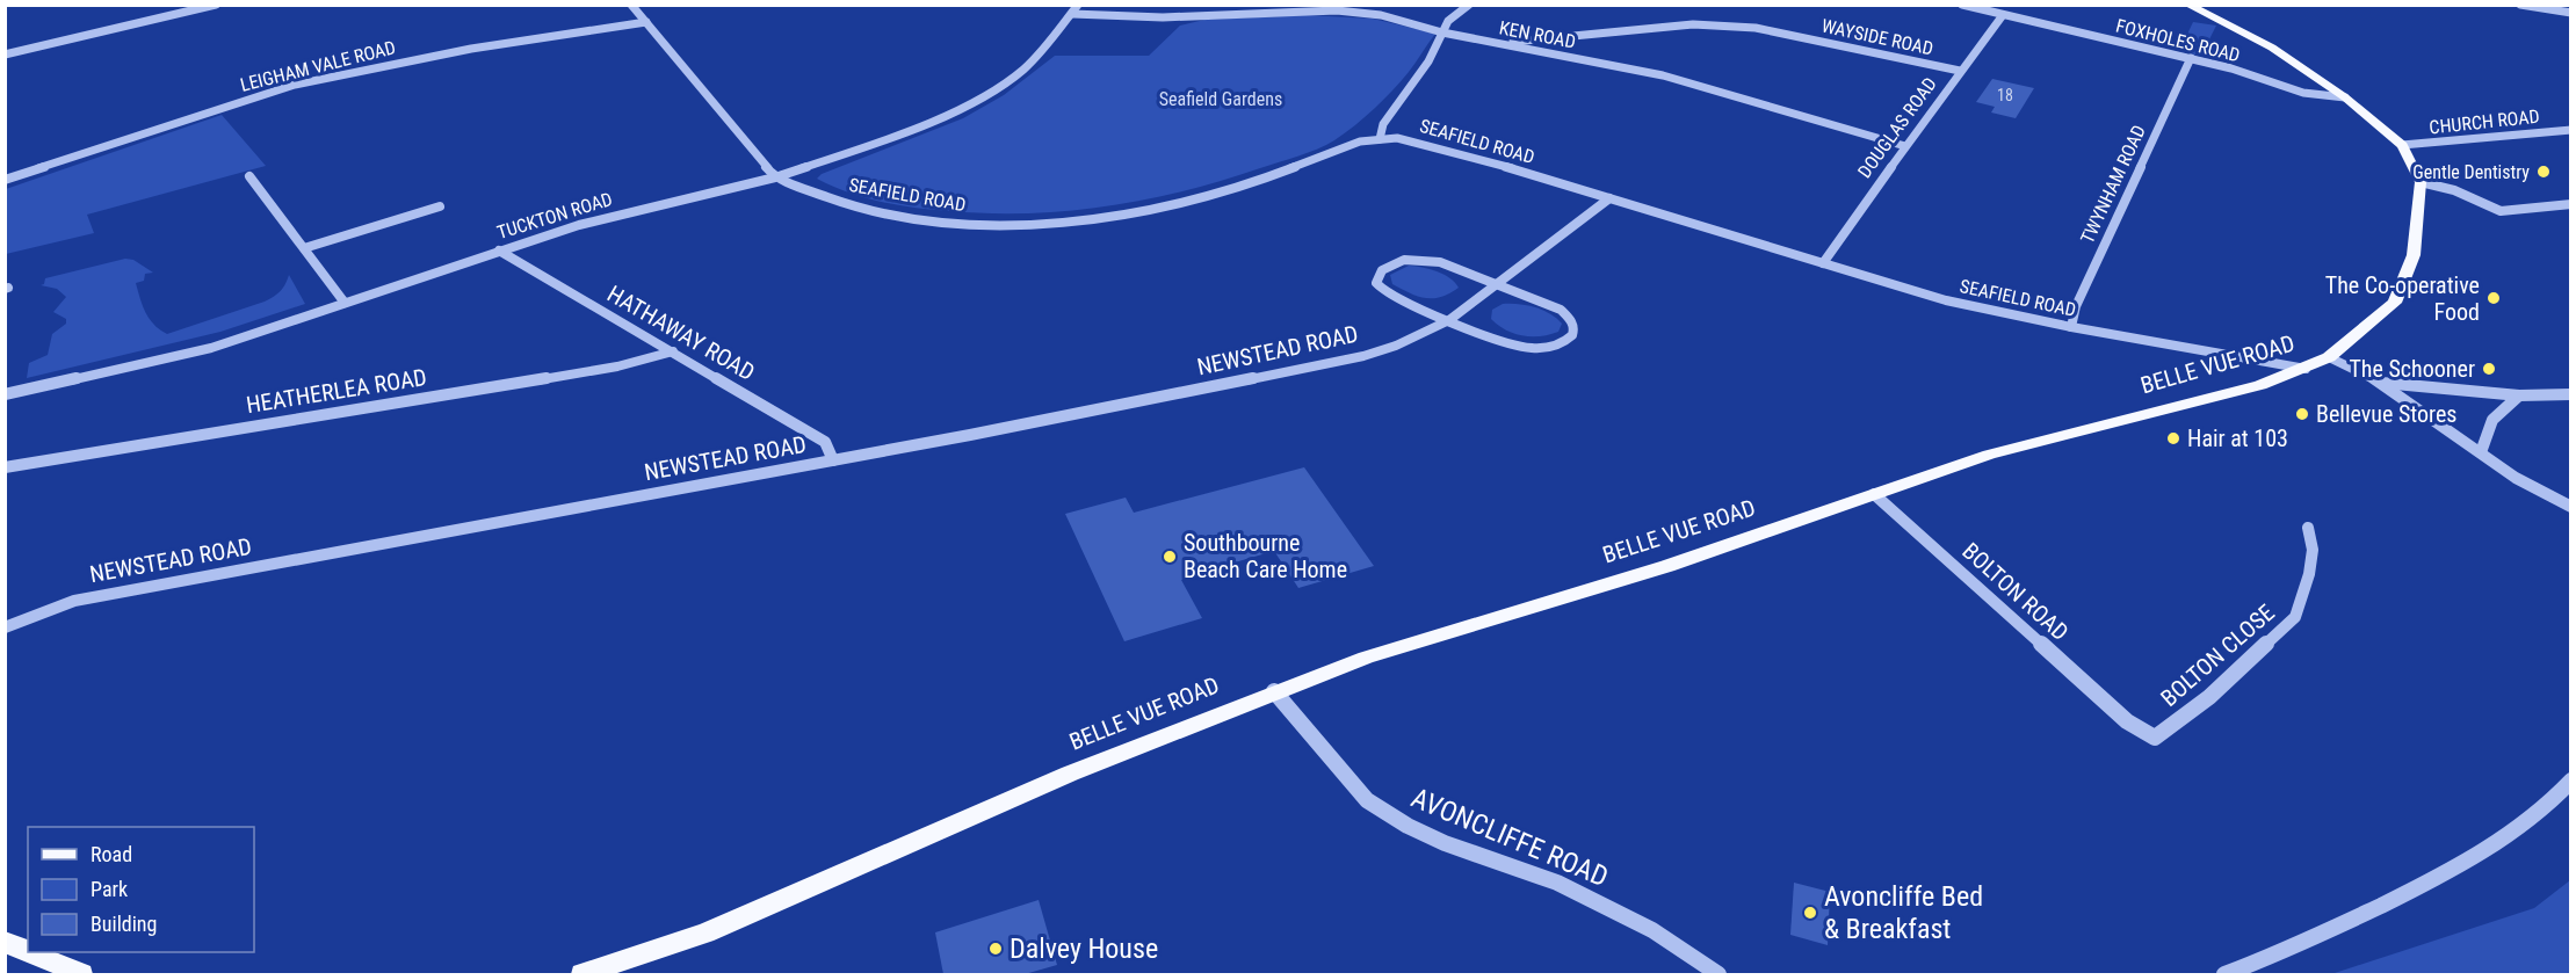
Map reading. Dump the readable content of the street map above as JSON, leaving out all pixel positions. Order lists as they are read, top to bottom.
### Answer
{
  "streets": {
    "main road": ["BELLE VUE ROAD"],
    "street": [
      "KEN ROAD",
      "WAYSIDE ROAD",
      "FOXHOLES ROAD",
      "LEIGHAM VALE ROAD",
      "CHURCH ROAD",
      "DOUGLAS ROAD",
      "SEAFIELD ROAD",
      "TWYNHAM ROAD",
      "TUCKTON ROAD",
      "HATHAWAY ROAD",
      "NEWSTEAD ROAD",
      "HEATHERLEA ROAD",
      "BOLTON ROAD",
      "BOLTON CLOSE",
      "AVONCLIFFE ROAD"
    ]
  },
  "crossings": [
    ["KEN ROAD", "WAYSIDE ROAD"],
    ["KEN ROAD", "DOUGLAS ROAD"],
    ["KEN ROAD", "TUCKTON ROAD"],
    ["WAYSIDE ROAD", "DOUGLAS ROAD"],
    ["FOXHOLES ROAD", "DOUGLAS ROAD"],
    ["FOXHOLES ROAD", "TWYNHAM ROAD"],
    ["LEIGHAM VALE ROAD", "SEAFIELD ROAD"],
    ["DOUGLAS ROAD", "SEAFIELD ROAD"],
    ["SEAFIELD ROAD", "TWYNHAM ROAD"],
    ["SEAFIELD ROAD", "TUCKTON ROAD"],
    ["SEAFIELD ROAD", "NEWSTEAD ROAD"],
    ["SEAFIELD ROAD", "BELLE VUE ROAD"],
    ["TUCKTON ROAD", "HATHAWAY ROAD"],
    ["HATHAWAY ROAD", "NEWSTEAD ROAD"],
    ["HATHAWAY ROAD", "HEATHERLEA ROAD"],
    ["BELLE VUE ROAD", "BOLTON ROAD"],
    ["BELLE VUE ROAD", "AVONCLIFFE ROAD"],
    ["BOLTON ROAD", "BOLTON CLOSE"]
  ],
  "parks": ["Seafield Gardens"],
  "places": [
    "Gentle Dentistry",
    "The Co-operative Food",
    "The Schooner",
    "Bellevue Stores",
    "Hair at 103",
    "Southbourne Beach Care Home",
    "Avoncliffe Bed & Breakfast",
    "Dalvey House"
  ],
  "house_numbers": ["18"],
  "legend": ["Road", "Park", "Building"]
}
